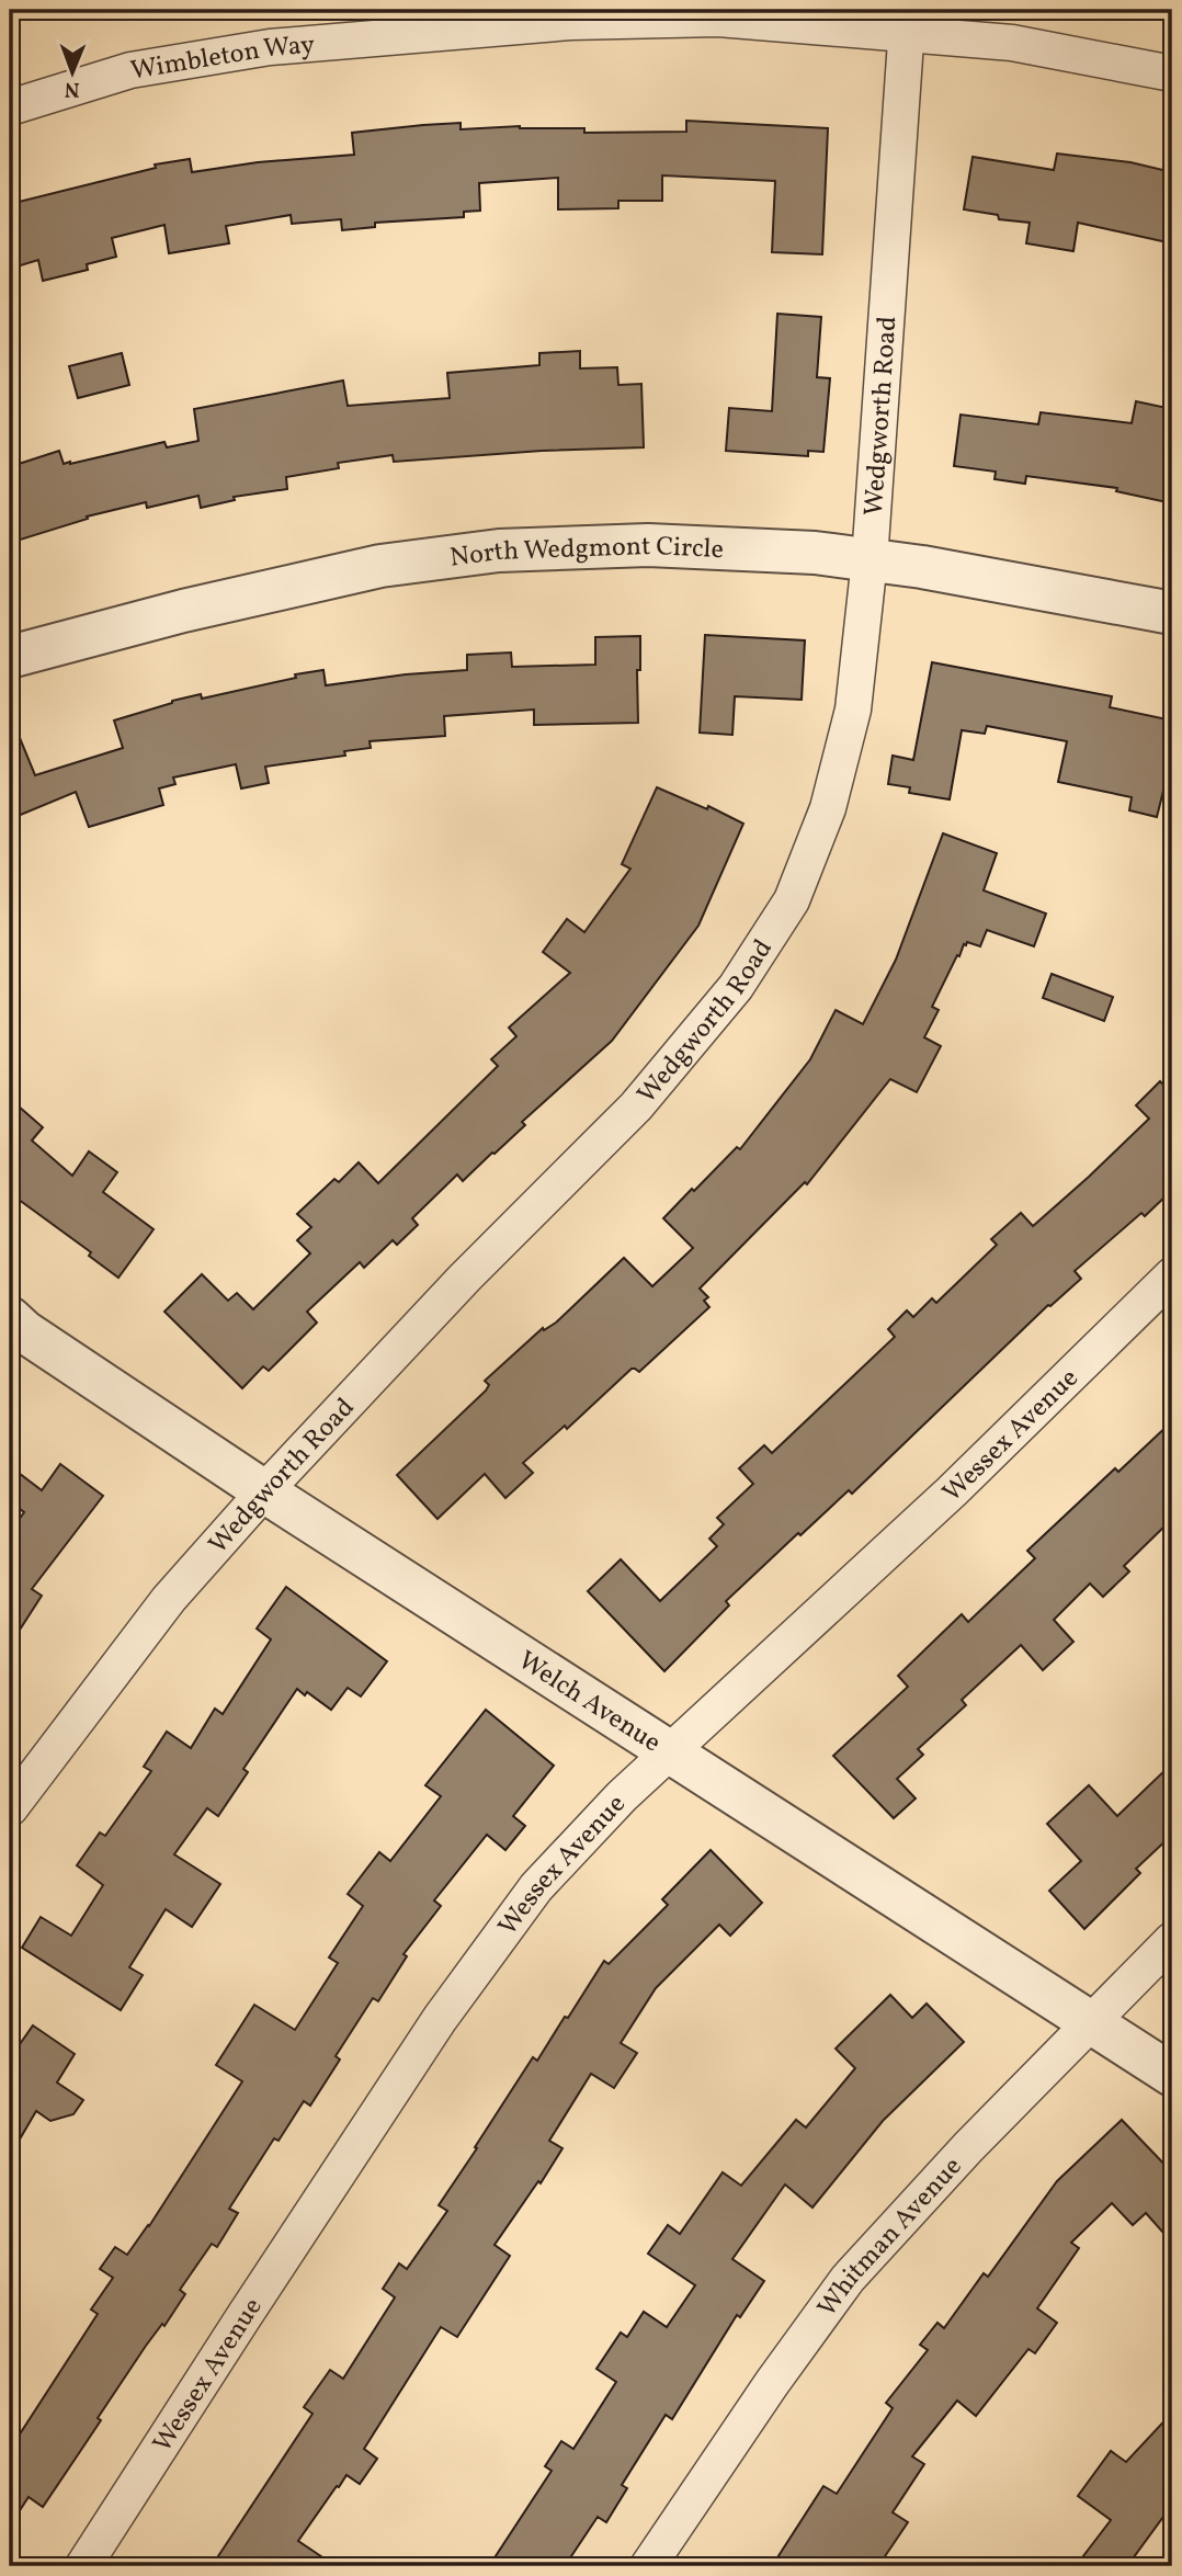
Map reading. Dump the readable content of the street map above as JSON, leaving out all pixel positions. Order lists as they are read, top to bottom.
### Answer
{
  "streets": {
    "street": [
      "Wimbleton Way",
      "Wedgworth Road",
      "North Wedgmont Circle",
      "Wessex Avenue",
      "Welch Avenue",
      "Whitman Avenue"
    ]
  },
  "crossings": [
    ["Wimbleton Way", "Wedgworth Road"],
    ["Wedgworth Road", "North Wedgmont Circle"],
    ["Wedgworth Road", "Welch Avenue"],
    ["Wessex Avenue", "Welch Avenue"],
    ["Welch Avenue", "Whitman Avenue"]
  ],
  "north": "bottom"
}
